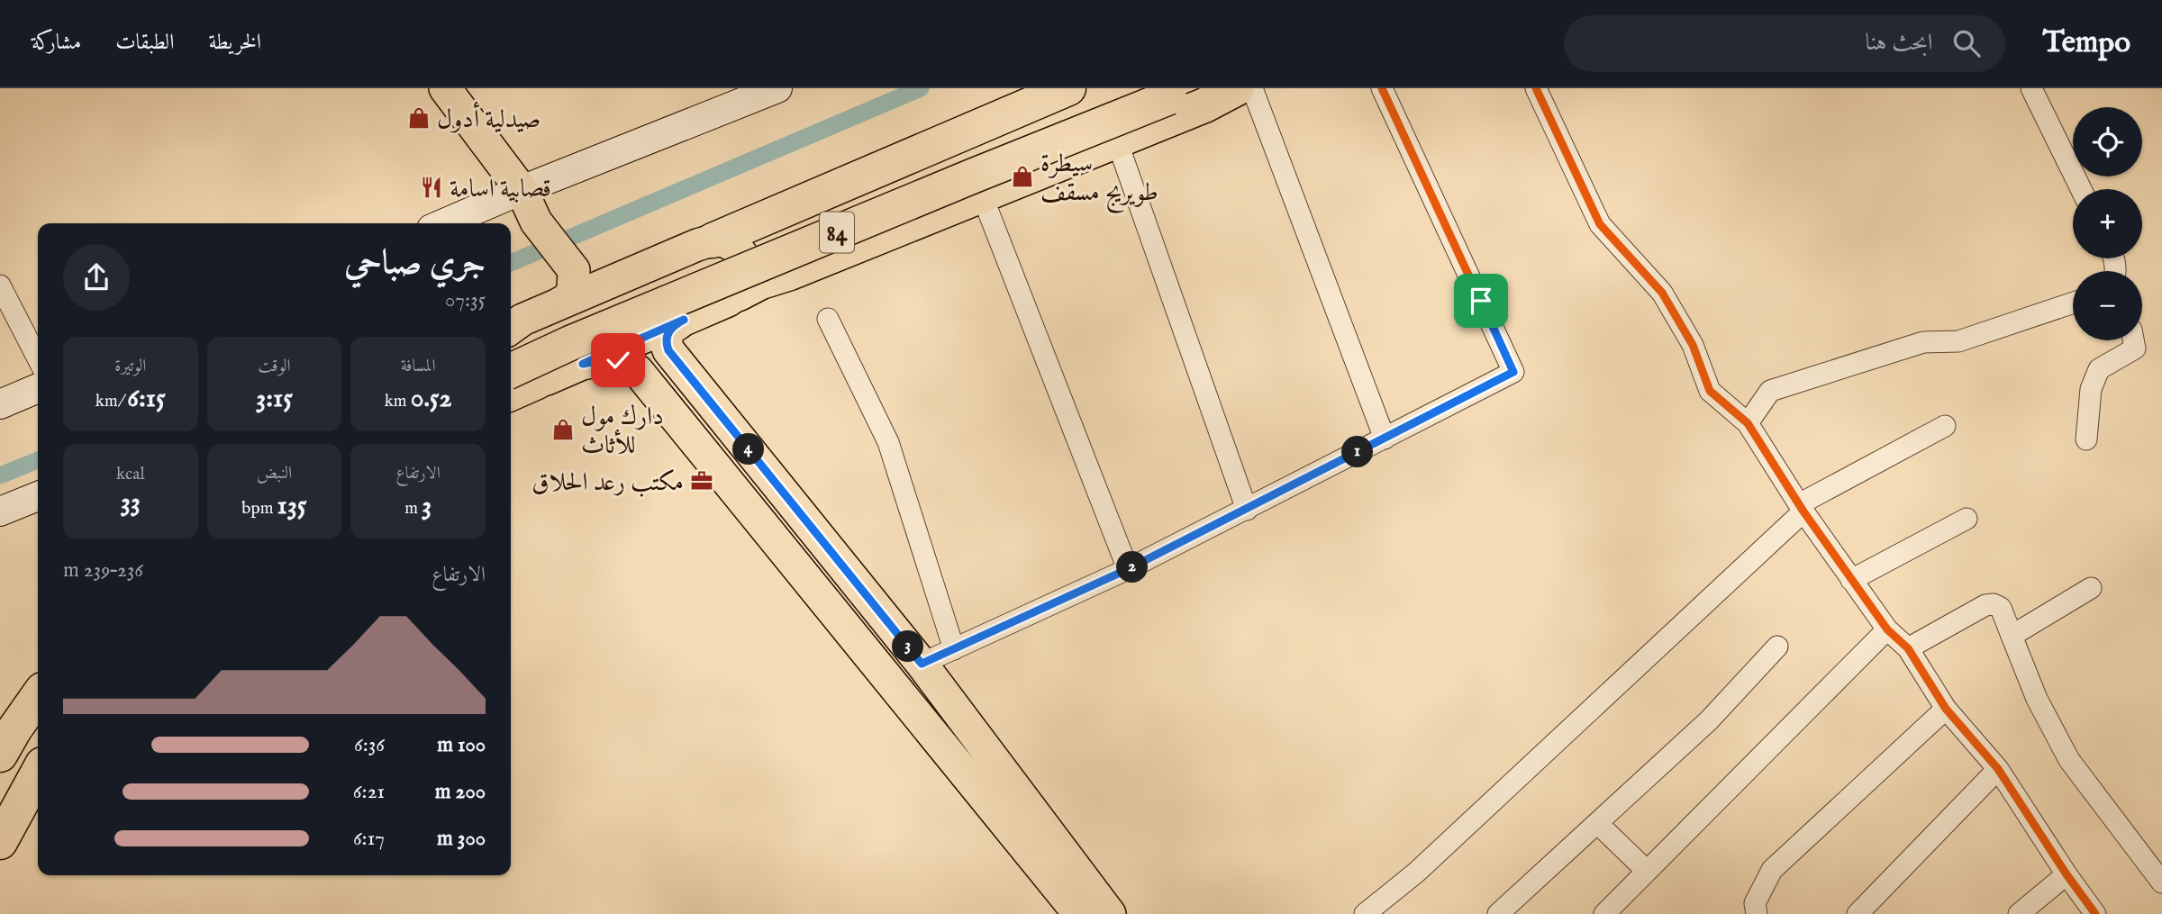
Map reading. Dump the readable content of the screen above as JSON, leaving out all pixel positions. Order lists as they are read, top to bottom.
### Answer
{
  "streets": {
    "highway": ["84"]
  },
  "places": {
    "shop": ["صيدلية أدول", "سيطرة طويريج مسقف", "دارك مول للأثاث"],
    "restaurant": ["قصابية اسامة"],
    "office": ["مكتب رعد الحلاق"]
  },
  "page": {
    "header": "Tempo",
    "search": "ابحث هنا",
    "nav": ["الخريطة", "الطبقات", "مشاركة"],
    "map_buttons": ["+", "−"],
    "heading": ["جري صباحي", "07:35"],
    "stats": [
      ["المسافة", "0.52 km"],
      ["الوقت", "3:15"],
      ["الوتيرة", "6:15 /km"],
      ["الارتفاع", "3 m"],
      ["النبض", "135 bpm"],
      ["kcal", "33"]
    ],
    "pins": [
      "4",
      "1",
      "2",
      "3"
    ],
    "chart": ["الارتفاع", "236–239 m"],
    "list": [
      {
        "name": "100 m",
        "note": "6:36"
      },
      {
        "name": "200 m",
        "note": "6:21"
      },
      {
        "name": "300 m",
        "note": "6:17"
      }
    ]
  }
}
